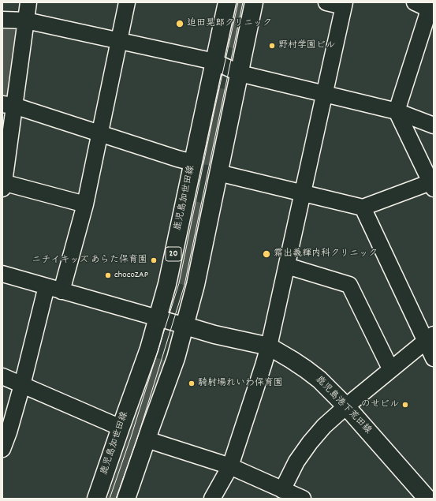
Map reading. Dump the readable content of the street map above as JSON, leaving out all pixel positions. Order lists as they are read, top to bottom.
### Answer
{
  "streets": {
    "main road": ["鹿児島加世田線", "20", "鹿児島港下荒田線"]
  },
  "places": [
    "迫田晃郎クリニック",
    "野村学園ビル",
    "霜出義輝内科クリニック",
    "ニチイキッズ あらた保育園",
    "chocoZAP",
    "騎射場れいわ保育園",
    "のせビル"
  ]
}
